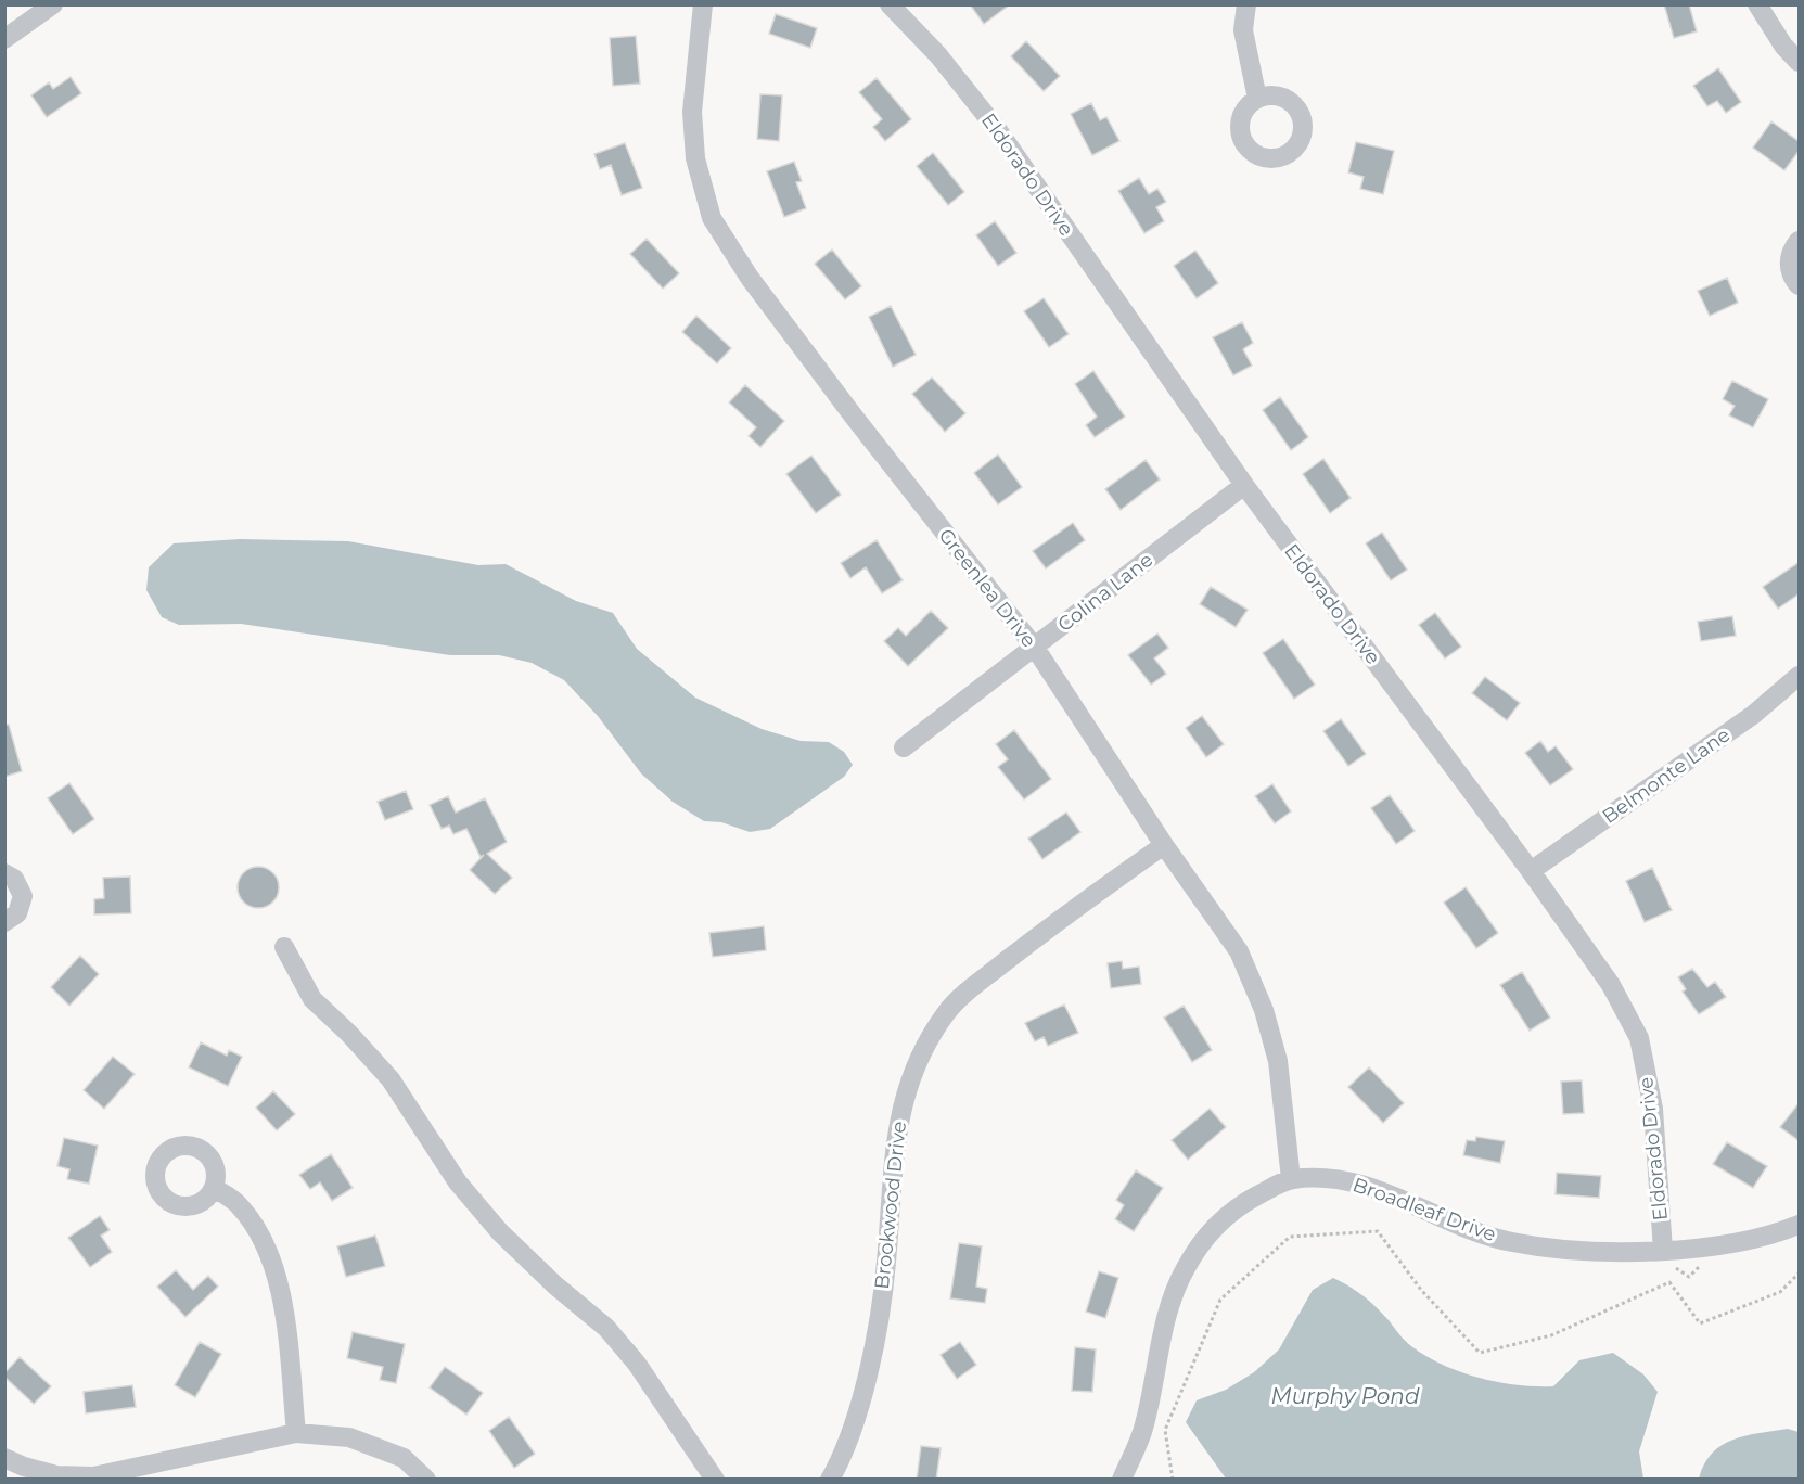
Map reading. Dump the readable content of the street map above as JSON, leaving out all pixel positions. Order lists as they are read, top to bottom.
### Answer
{
  "streets": {
    "street": [
      "Eldorado Drive",
      "Greenlea Drive",
      "Colina Lane",
      "Belmonte Lane",
      "Brookwood Drive",
      "Broadleaf Drive"
    ]
  },
  "crossings": [
    ["Eldorado Drive", "Colina Lane"],
    ["Eldorado Drive", "Belmonte Lane"],
    ["Eldorado Drive", "Broadleaf Drive"],
    ["Greenlea Drive", "Colina Lane"],
    ["Greenlea Drive", "Brookwood Drive"],
    ["Greenlea Drive", "Broadleaf Drive"]
  ],
  "water": ["Murphy Pond"]
}
